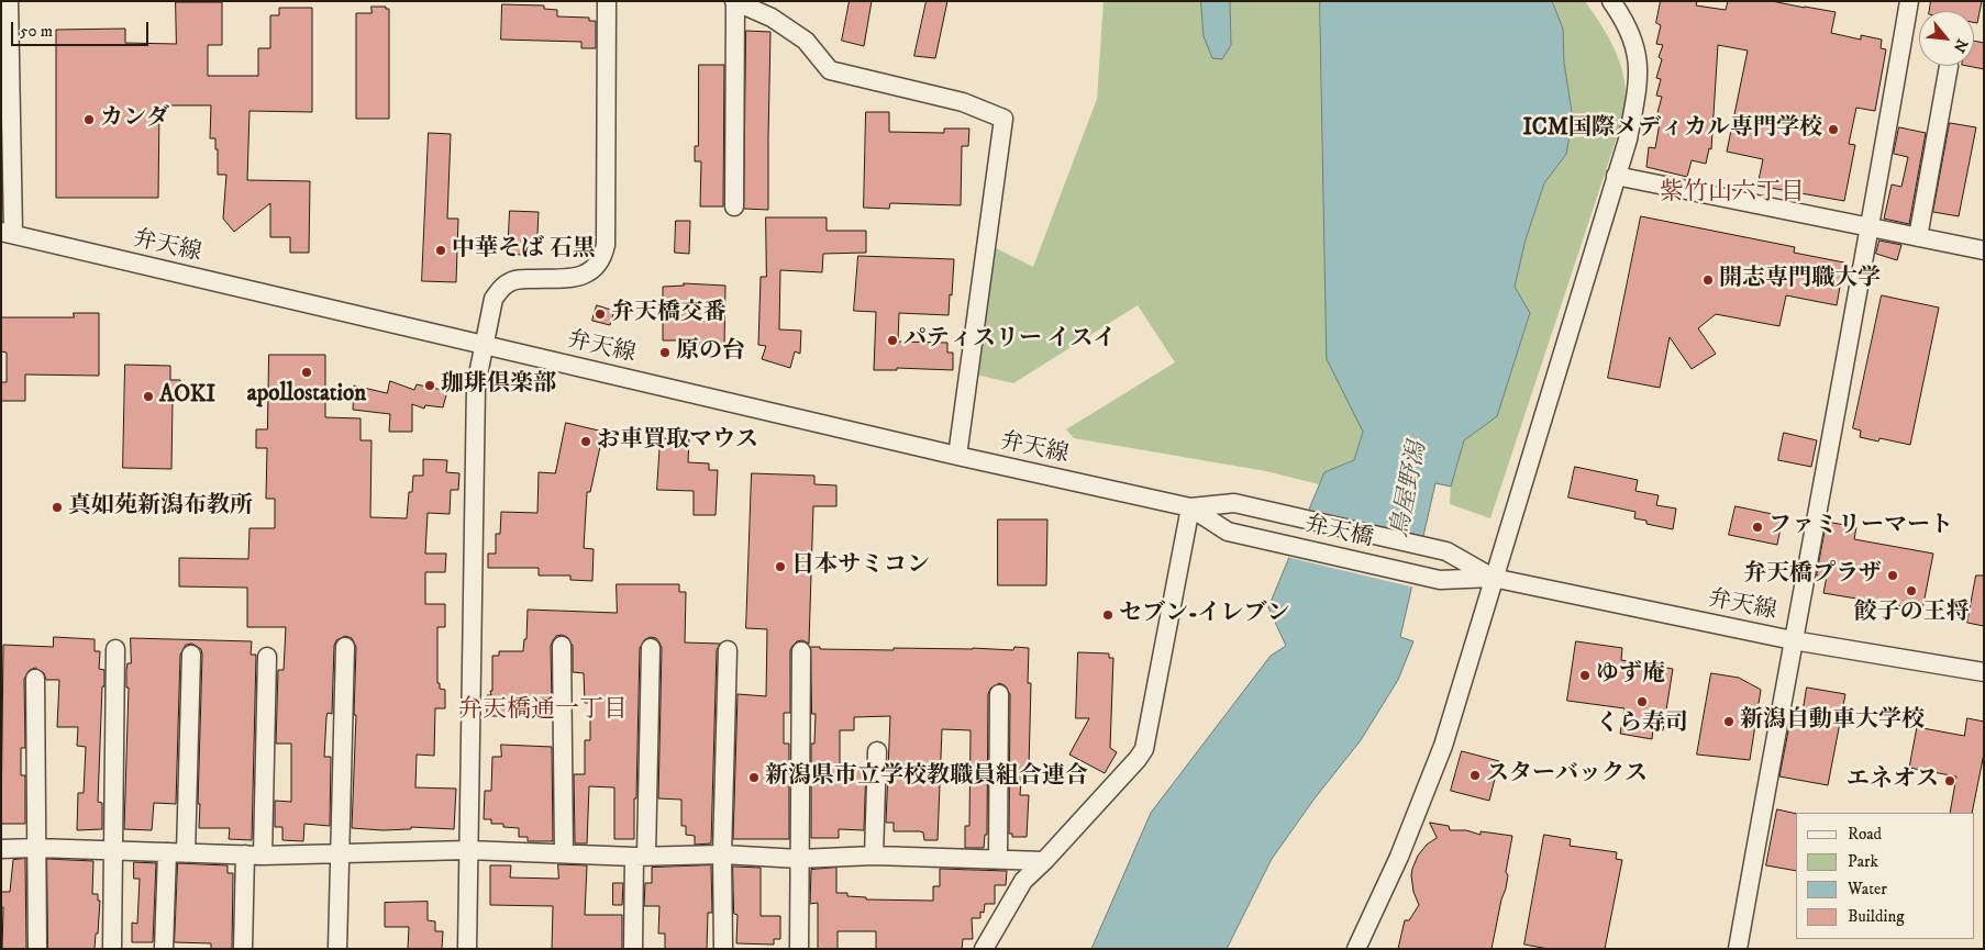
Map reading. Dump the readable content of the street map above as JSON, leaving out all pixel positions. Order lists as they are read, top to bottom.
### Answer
{
  "streets": {
    "street": ["弁天線", "弁天橋"]
  },
  "crossings": [
    ["弁天線", "弁天橋"]
  ],
  "districts": ["紫竹山六丁目", "弁天橋通一丁目"],
  "water": ["鳥屋野潟"],
  "places": [
    "カンダ",
    "ICM国際メディカル専門学校",
    "中華そば 石黒",
    "開志専門職大学",
    "弁天橋交番",
    "パティスリー イスイ",
    "原の台",
    "apollostation",
    "珈琲倶楽部",
    "AOKI",
    "お車買取マウス",
    "真如苑新潟布教所",
    "ファミリーマート",
    "日本サミコン",
    "弁天橋プラザ",
    "餃子の王将",
    "セブン-イレブン",
    "ゆず庵",
    "くら寿司",
    "新潟自動車大学校",
    "スターバックス",
    "新潟県市立学校教職員組合連合",
    "エネオス"
  ],
  "legend": [
    "Road",
    "Park",
    "Water",
    "Building"
  ],
  "scale_bar": "50 m",
  "north": "bottom right"
}
